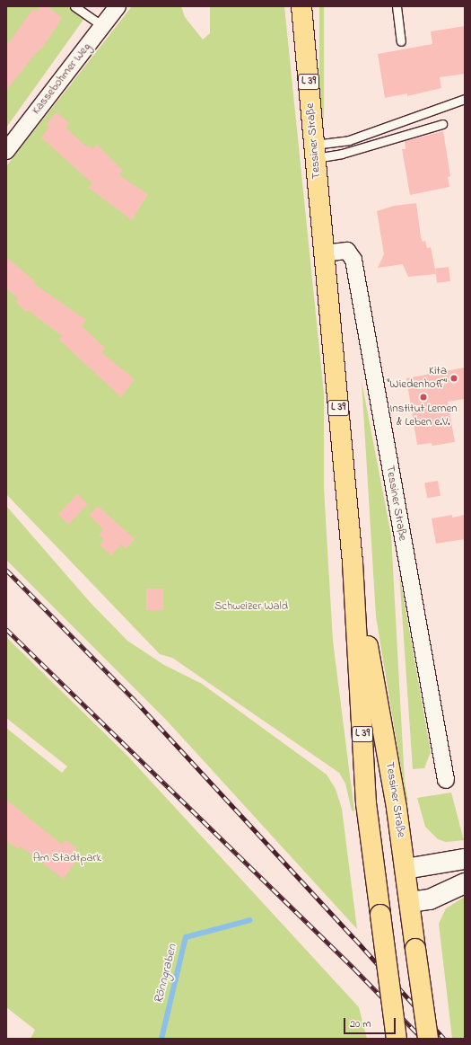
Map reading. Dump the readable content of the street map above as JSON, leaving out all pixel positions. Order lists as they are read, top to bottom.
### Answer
{
  "streets": {
    "main road": ["L 39", "Tessiner Straße"],
    "street": ["Kassebohmer Weg"]
  },
  "water": ["Rönngraben"],
  "parks": ["Schweizer Wald", "Am Stadtpark"],
  "places": ["Kita \"Wiedenhoff\"", "Institut Lernen & Leben e.V."],
  "scale_bar": "20 m"
}
